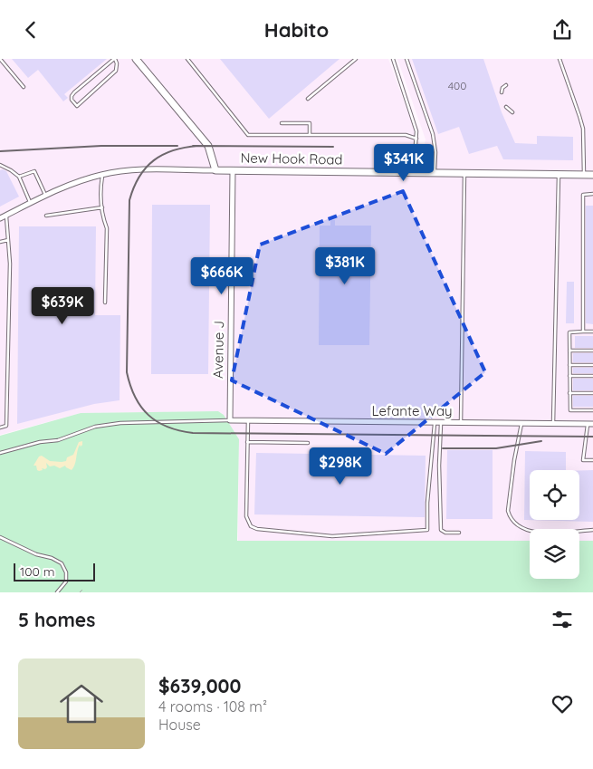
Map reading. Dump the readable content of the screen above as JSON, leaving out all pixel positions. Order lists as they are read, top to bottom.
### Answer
{
  "streets": {
    "street": ["New Hook Road", "Avenue J", "Lefante Way"]
  },
  "crossings": [
    ["New Hook Road", "Avenue J"],
    ["Avenue J", "Lefante Way"]
  ],
  "house_numbers": ["400"],
  "scale_bar": "100 m",
  "page": {
    "header": "Habito",
    "price": [
      "$341K",
      "$381K",
      "$666K",
      "$639K",
      "$298K"
    ],
    "scale": "100 m",
    "heading": "5 homes",
    "list": [
      {
        "name": "$639,000",
        "note": "4 rooms · 108 m² · House"
      }
    ]
  }
}
